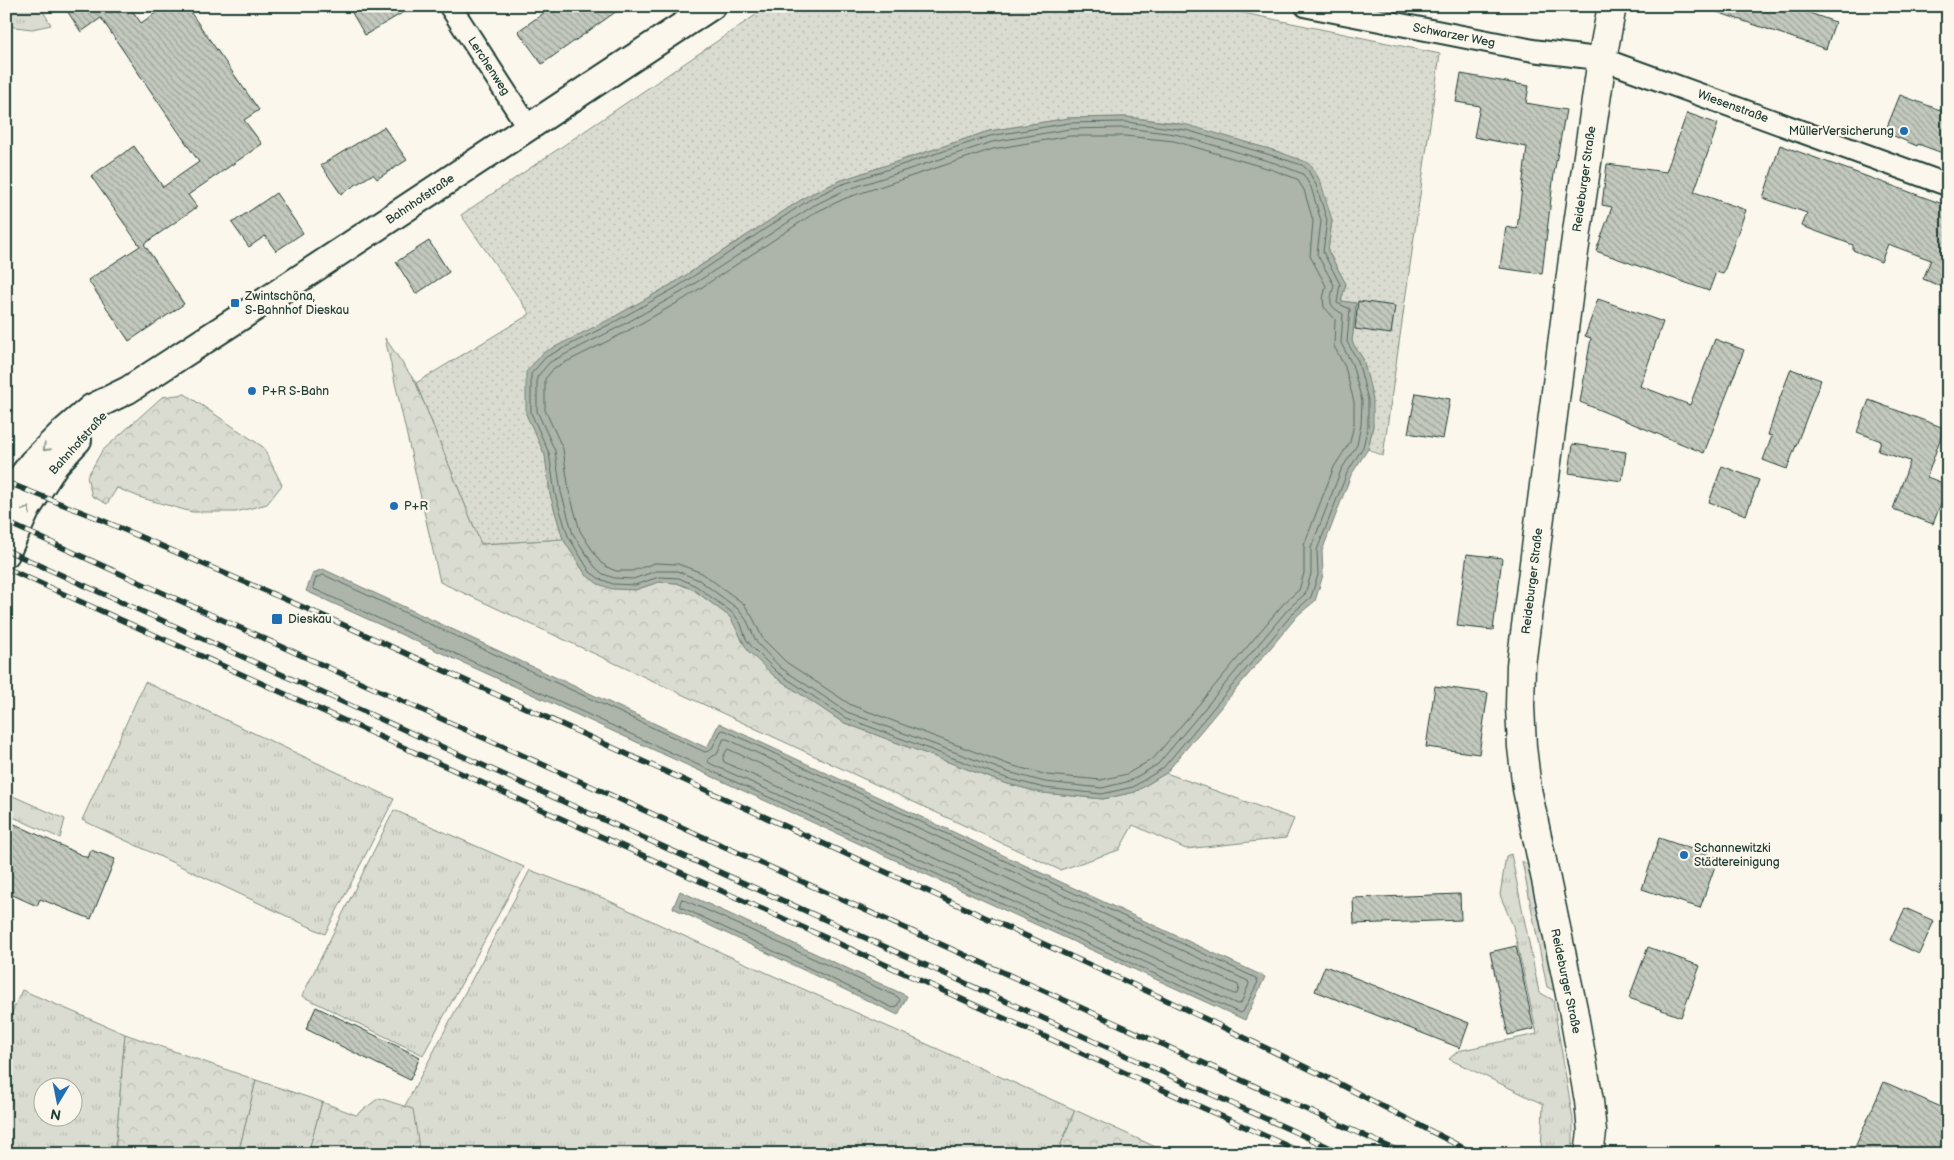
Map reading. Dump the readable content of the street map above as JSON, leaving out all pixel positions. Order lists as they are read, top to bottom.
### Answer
{
  "streets": {
    "main road": ["Reideburger Straße"],
    "street": [
      "Schwarzer Weg",
      "Lerchenweg",
      "Wiesenstraße",
      "Bahnhofstraße"
    ]
  },
  "crossings": [
    ["Schwarzer Weg", "Wiesenstraße"],
    ["Schwarzer Weg", "Reideburger Straße"],
    ["Lerchenweg", "Bahnhofstraße"],
    ["Wiesenstraße", "Reideburger Straße"]
  ],
  "places": {
    "other": [
      "MüllerVersicherung",
      "P+R S-Bahn",
      "P+R",
      "Schannewitzki Städtereinigung"
    ],
    "transit": ["Zwintschöna, S-Bahnhof Dieskau", "Dieskau"]
  },
  "north": "bottom"
}
